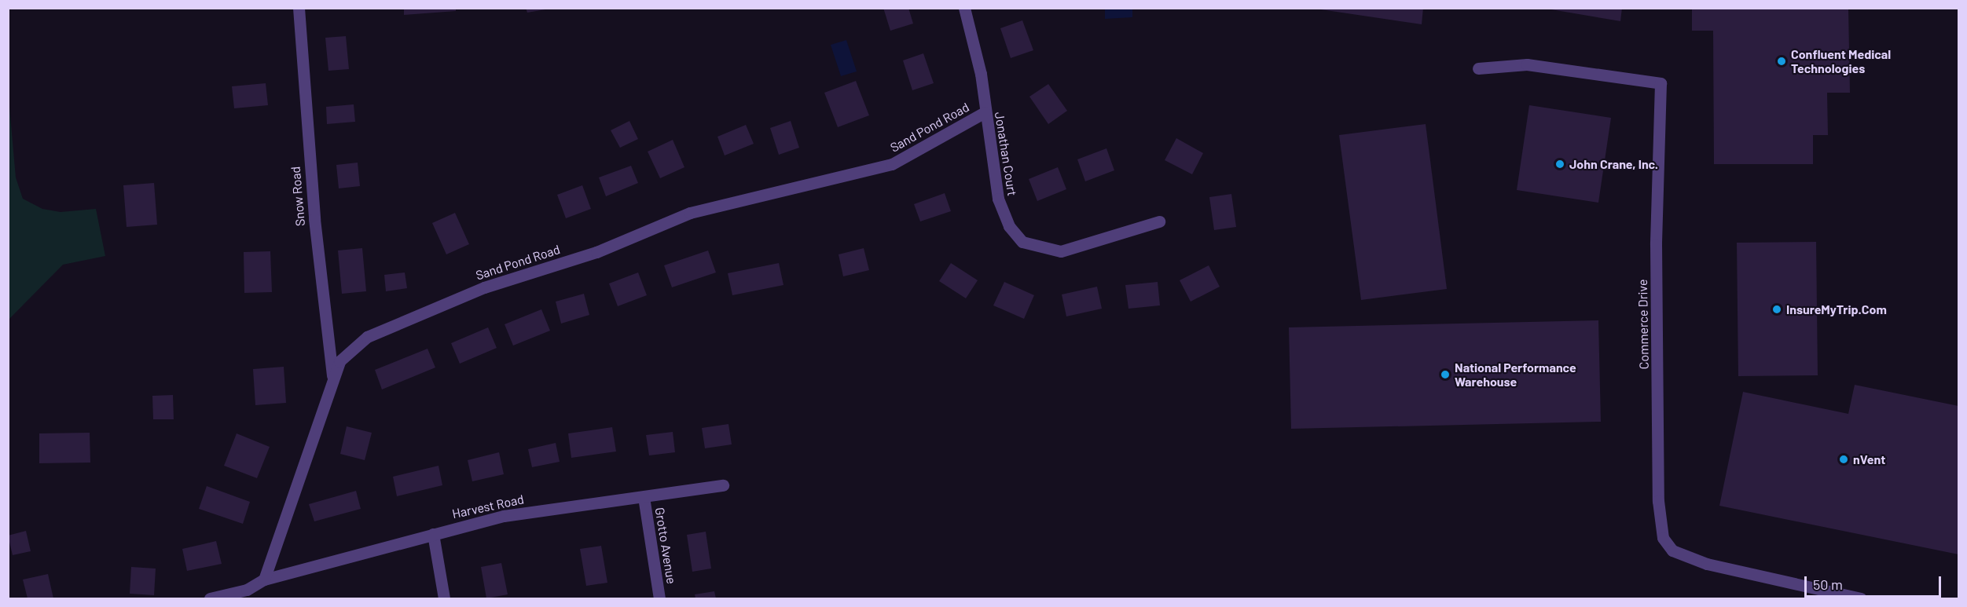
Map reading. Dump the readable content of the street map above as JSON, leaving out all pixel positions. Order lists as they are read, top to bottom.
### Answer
{
  "streets": {
    "street": [
      "Sand Pond Road",
      "Jonathan Court",
      "Snow Road",
      "Commerce Drive",
      "Harvest Road",
      "Grotto Avenue"
    ]
  },
  "crossings": [
    ["Sand Pond Road", "Jonathan Court"],
    ["Sand Pond Road", "Snow Road"],
    ["Sand Pond Road", "Harvest Road"],
    ["Harvest Road", "Grotto Avenue"]
  ],
  "places": [
    "Confluent Medical Technologies",
    "John Crane, Inc.",
    "InsureMyTrip.Com",
    "National Performance Warehouse",
    "nVent"
  ],
  "scale_bar": "50 m"
}
